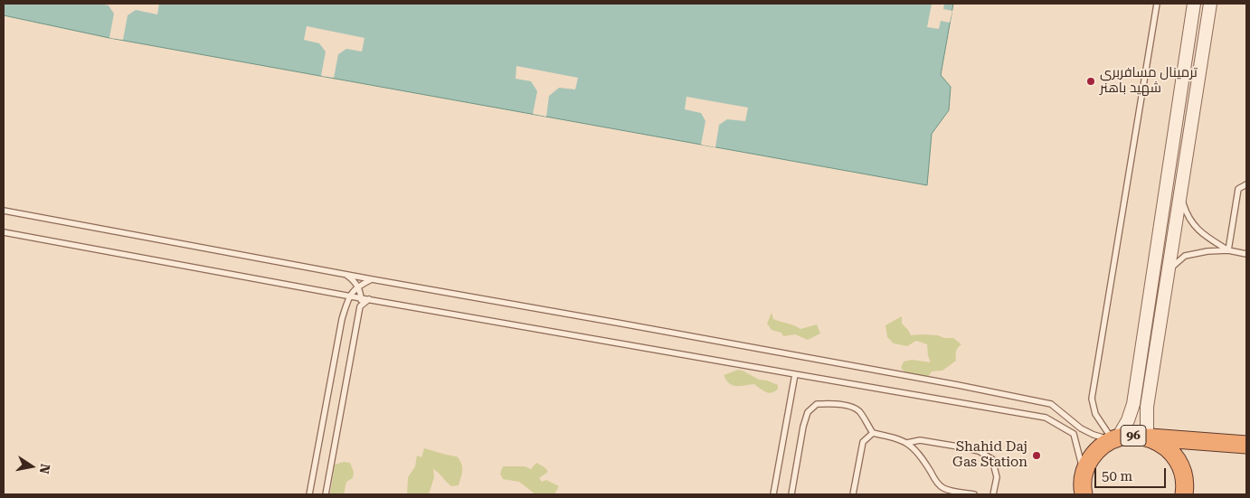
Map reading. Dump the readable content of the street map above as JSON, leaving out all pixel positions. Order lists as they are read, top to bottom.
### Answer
{
  "streets": {
    "highway": ["96"]
  },
  "places": ["ترمینال مسافربری شهید باهنر", "Shahid Daj Gas Station"],
  "scale_bar": "50 m",
  "north": "right"
}
